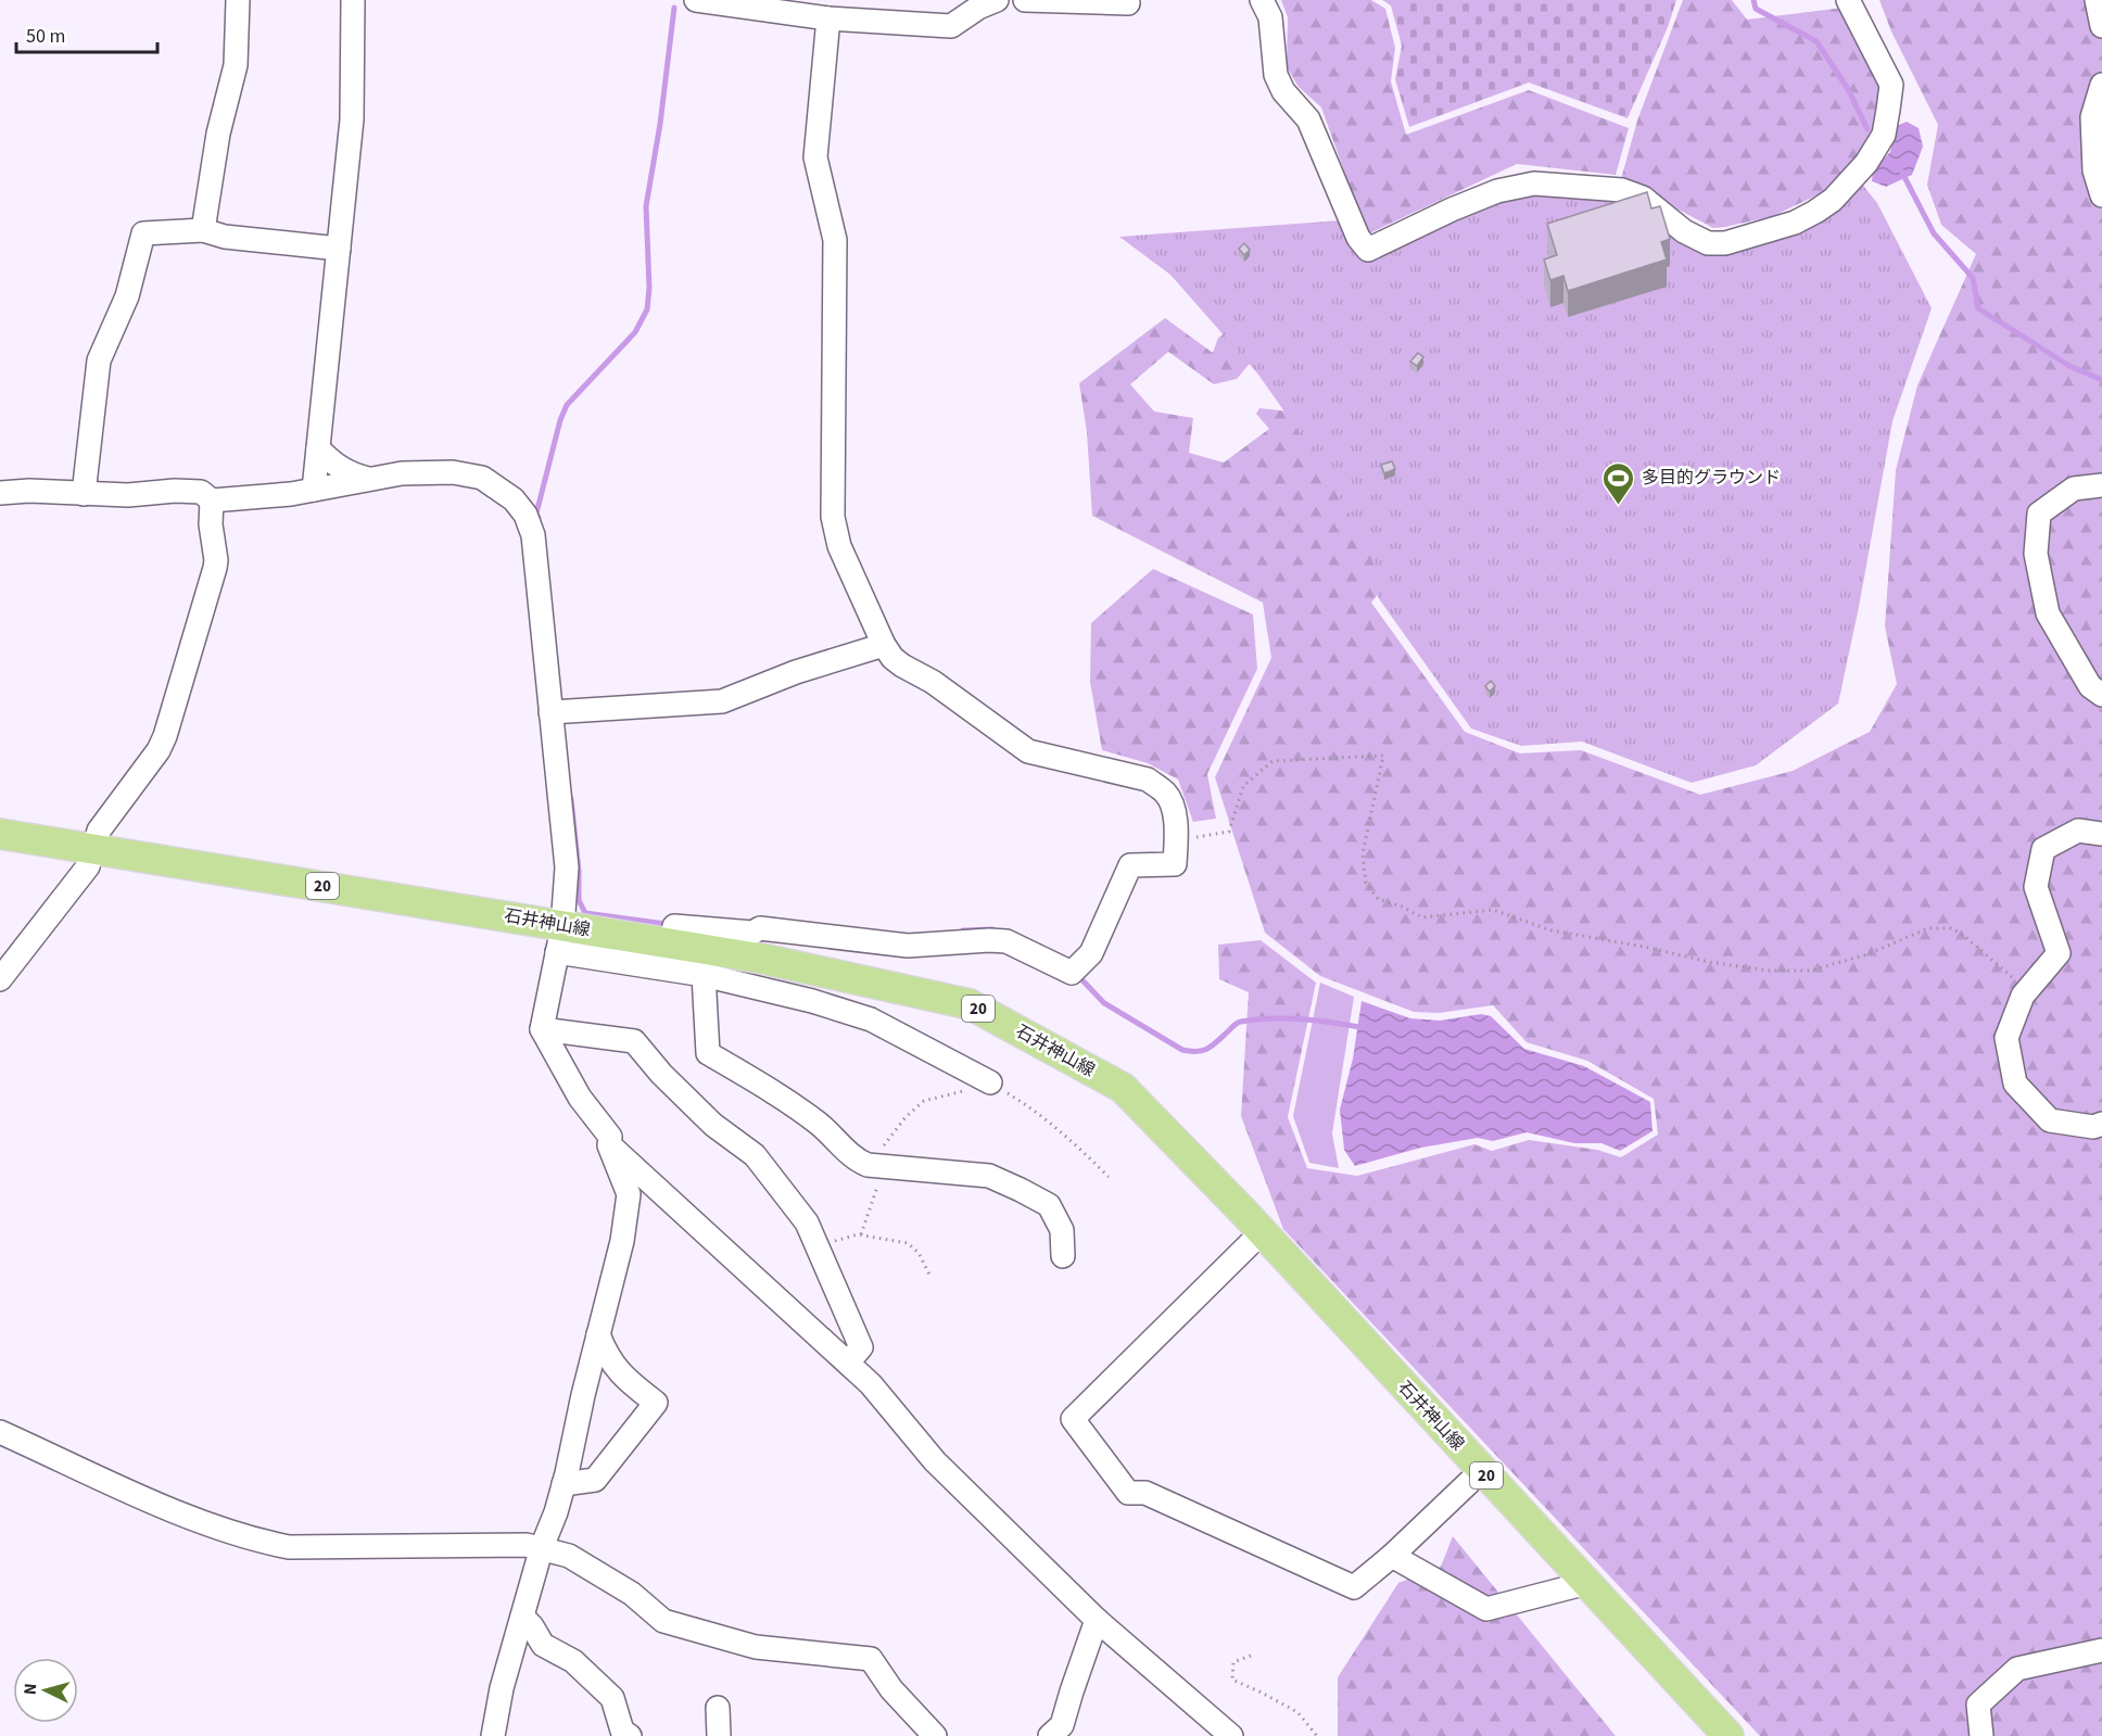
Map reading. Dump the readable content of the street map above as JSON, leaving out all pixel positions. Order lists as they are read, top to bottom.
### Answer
{
  "streets": {
    "main road": ["20", "石井神山線"]
  },
  "places": {
    "sports": ["多目的グラウンド"]
  },
  "scale_bar": "50 m",
  "north": "left"
}
